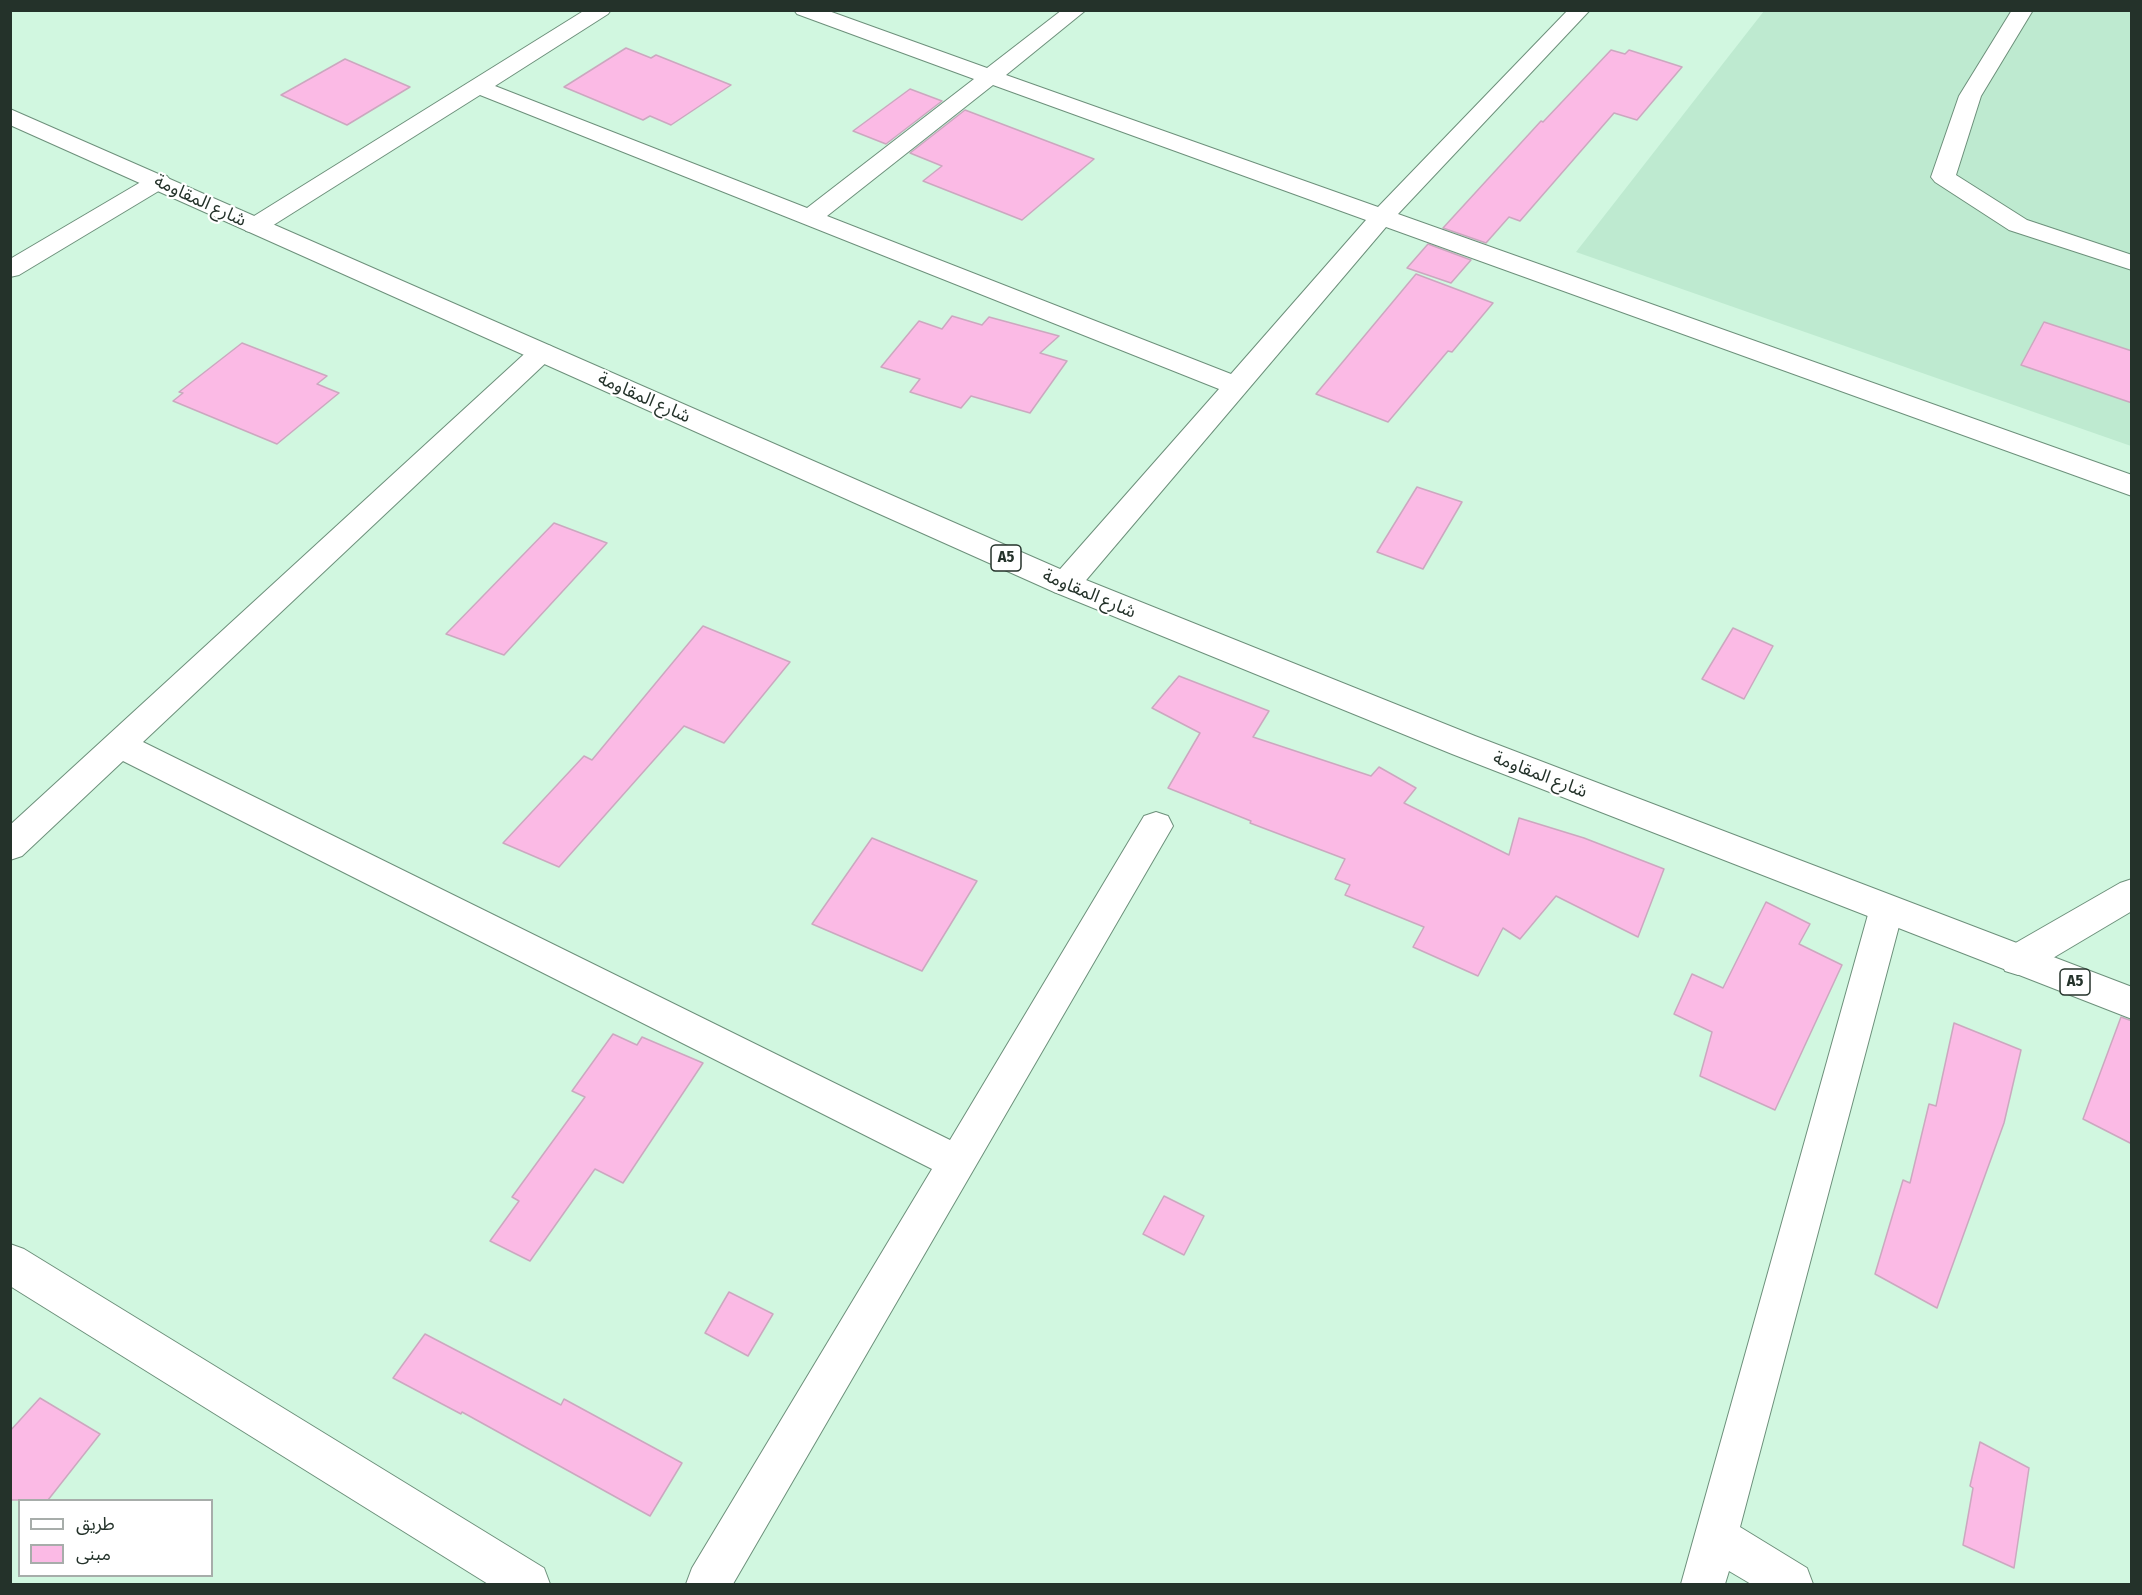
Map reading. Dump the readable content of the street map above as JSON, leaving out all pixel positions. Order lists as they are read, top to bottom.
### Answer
{
  "streets": {
    "main road": ["شارع المقاومة", "A5"]
  },
  "crossings": [
    ["شارع المقاومة", "A5"]
  ],
  "legend": ["طريق", "مبنى"]
}
